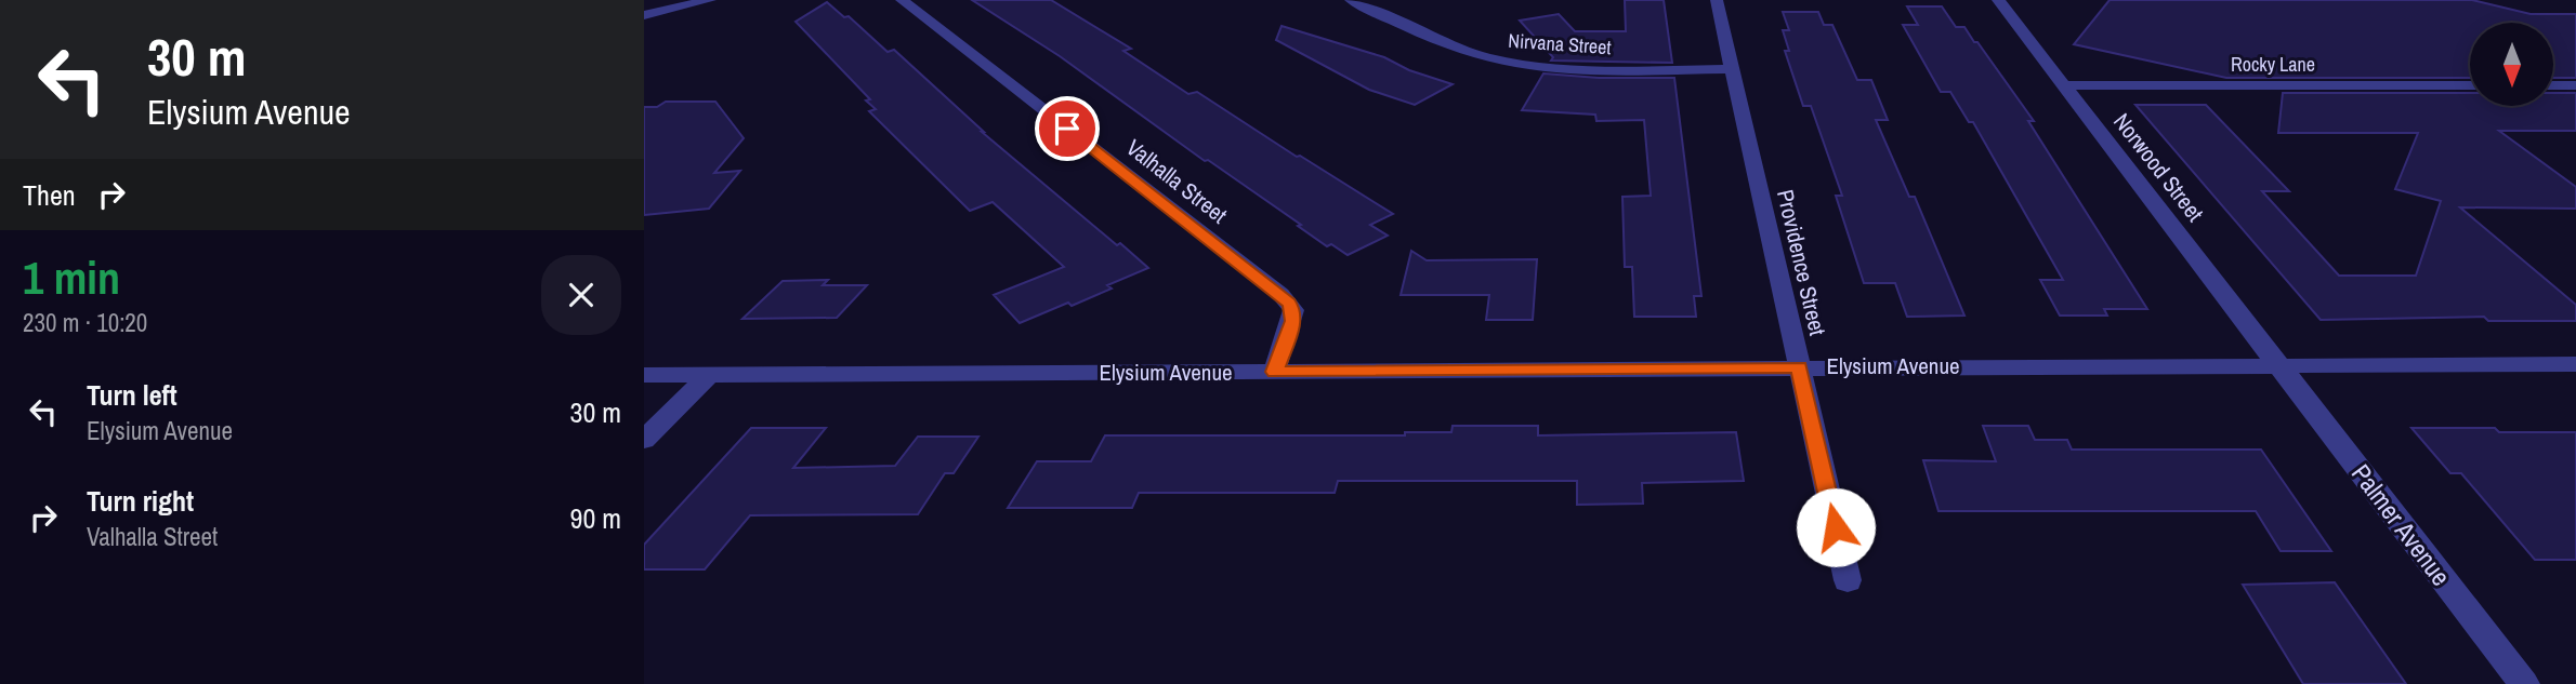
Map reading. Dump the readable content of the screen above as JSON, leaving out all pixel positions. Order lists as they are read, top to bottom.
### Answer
{
  "streets": {
    "street": [
      "Nirvana Street",
      "Rocky Lane",
      "Norwood Street",
      "Valhalla Street",
      "Providence Street",
      "Elysium Avenue",
      "Palmer Avenue"
    ]
  },
  "crossings": [
    ["Nirvana Street", "Providence Street"],
    ["Rocky Lane", "Norwood Street"],
    ["Norwood Street", "Elysium Avenue"],
    ["Norwood Street", "Palmer Avenue"],
    ["Valhalla Street", "Elysium Avenue"],
    ["Providence Street", "Elysium Avenue"],
    ["Elysium Avenue", "Palmer Avenue"]
  ],
  "north": "bottom",
  "page": {
    "turn": ["30 m", "Elysium Avenue"],
    "then": "Then",
    "heading": ["1 min", "230 m · 10:20"],
    "list": [
      {
        "name": "Turn left",
        "note": "Elysium Avenue",
        "value": "30 m"
      },
      {
        "name": "Turn right",
        "note": "Valhalla Street",
        "value": "90 m"
      }
    ]
  }
}
